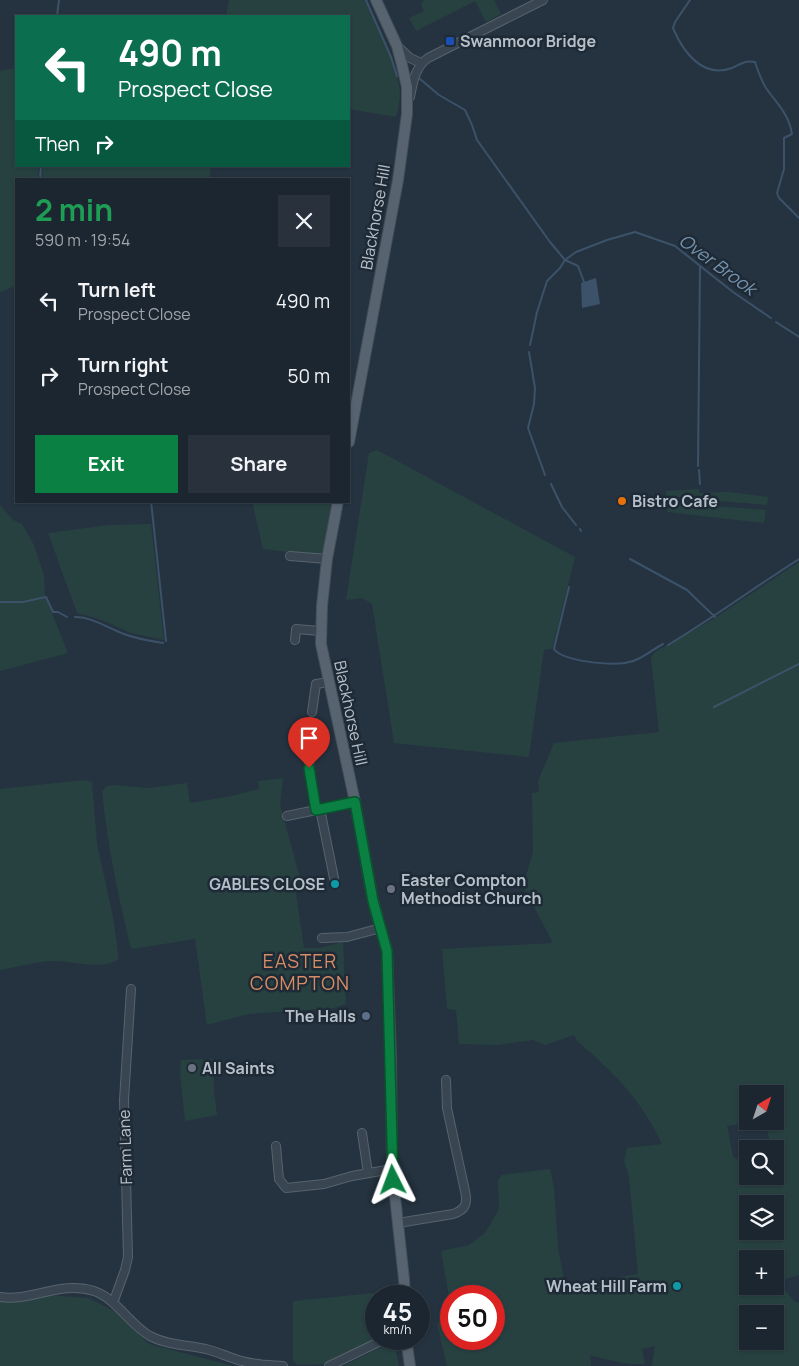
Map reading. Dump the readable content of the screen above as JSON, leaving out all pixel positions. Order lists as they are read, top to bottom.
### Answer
{
  "streets": {
    "main road": ["Blackhorse Hill"],
    "street": ["Farm Lane"]
  },
  "districts": ["EASTER COMPTON"],
  "water": ["Over Brook"],
  "places": {
    "transit": ["Swanmoor Bridge"],
    "other": [
      "Bistro Cafe",
      "GABLES CLOSE",
      "Easter Compton Methodist Church",
      "The Halls",
      "All Saints",
      "Wheat Hill Farm"
    ]
  },
  "north": "top right",
  "page": {
    "turn": ["490 m", "Prospect Close"],
    "then": "Then",
    "heading": ["2 min", "590 m · 19:54"],
    "list": [
      {
        "name": "Turn left",
        "note": "Prospect Close",
        "value": "490 m"
      },
      {
        "name": "Turn right",
        "note": "Prospect Close",
        "value": "50 m"
      }
    ],
    "buttons": ["Exit", "Share"],
    "map_buttons": ["+", "−"],
    "speed": "45 km/h",
    "limit": "50"
  }
}
